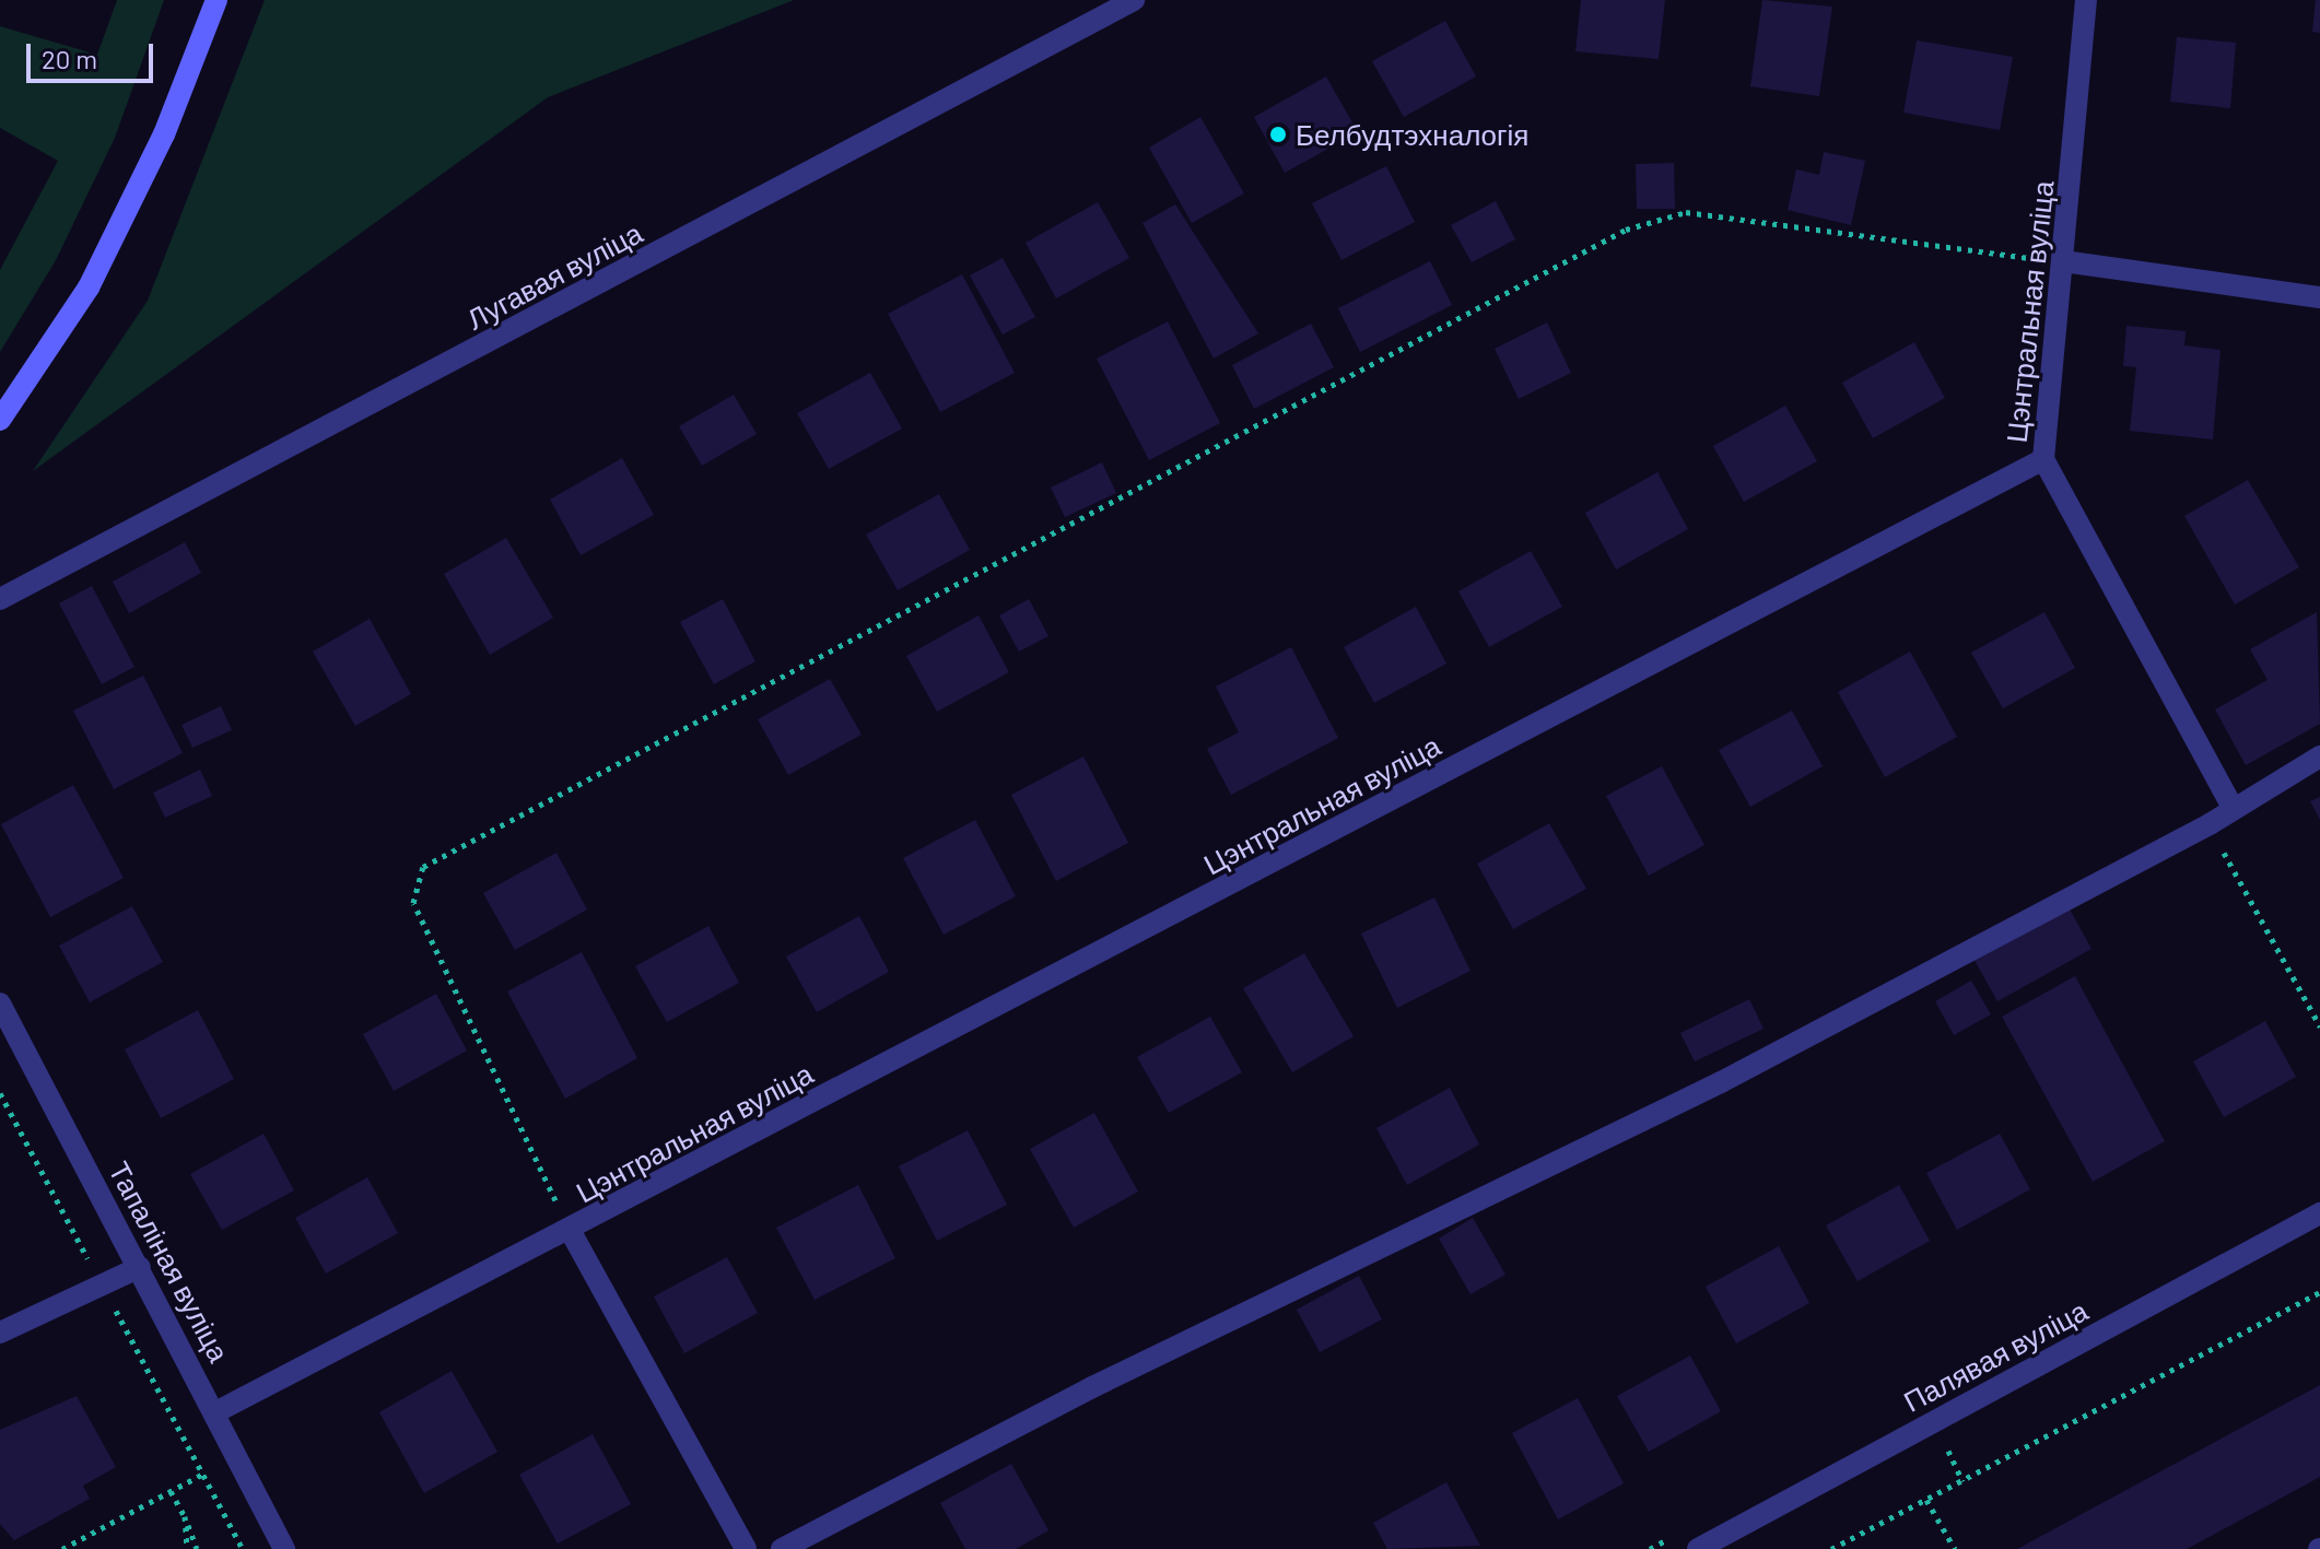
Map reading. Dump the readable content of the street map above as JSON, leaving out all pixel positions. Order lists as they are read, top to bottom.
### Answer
{
  "streets": {
    "street": [
      "Лугавая вуліца",
      "Цэнтральная вуліца",
      "Тапаліная вуліца",
      "Палявая вуліца"
    ]
  },
  "crossings": [
    ["Цэнтральная вуліца", "Тапаліная вуліца"]
  ],
  "places": ["Белбудтэхналогія"],
  "scale_bar": "20 m"
}
